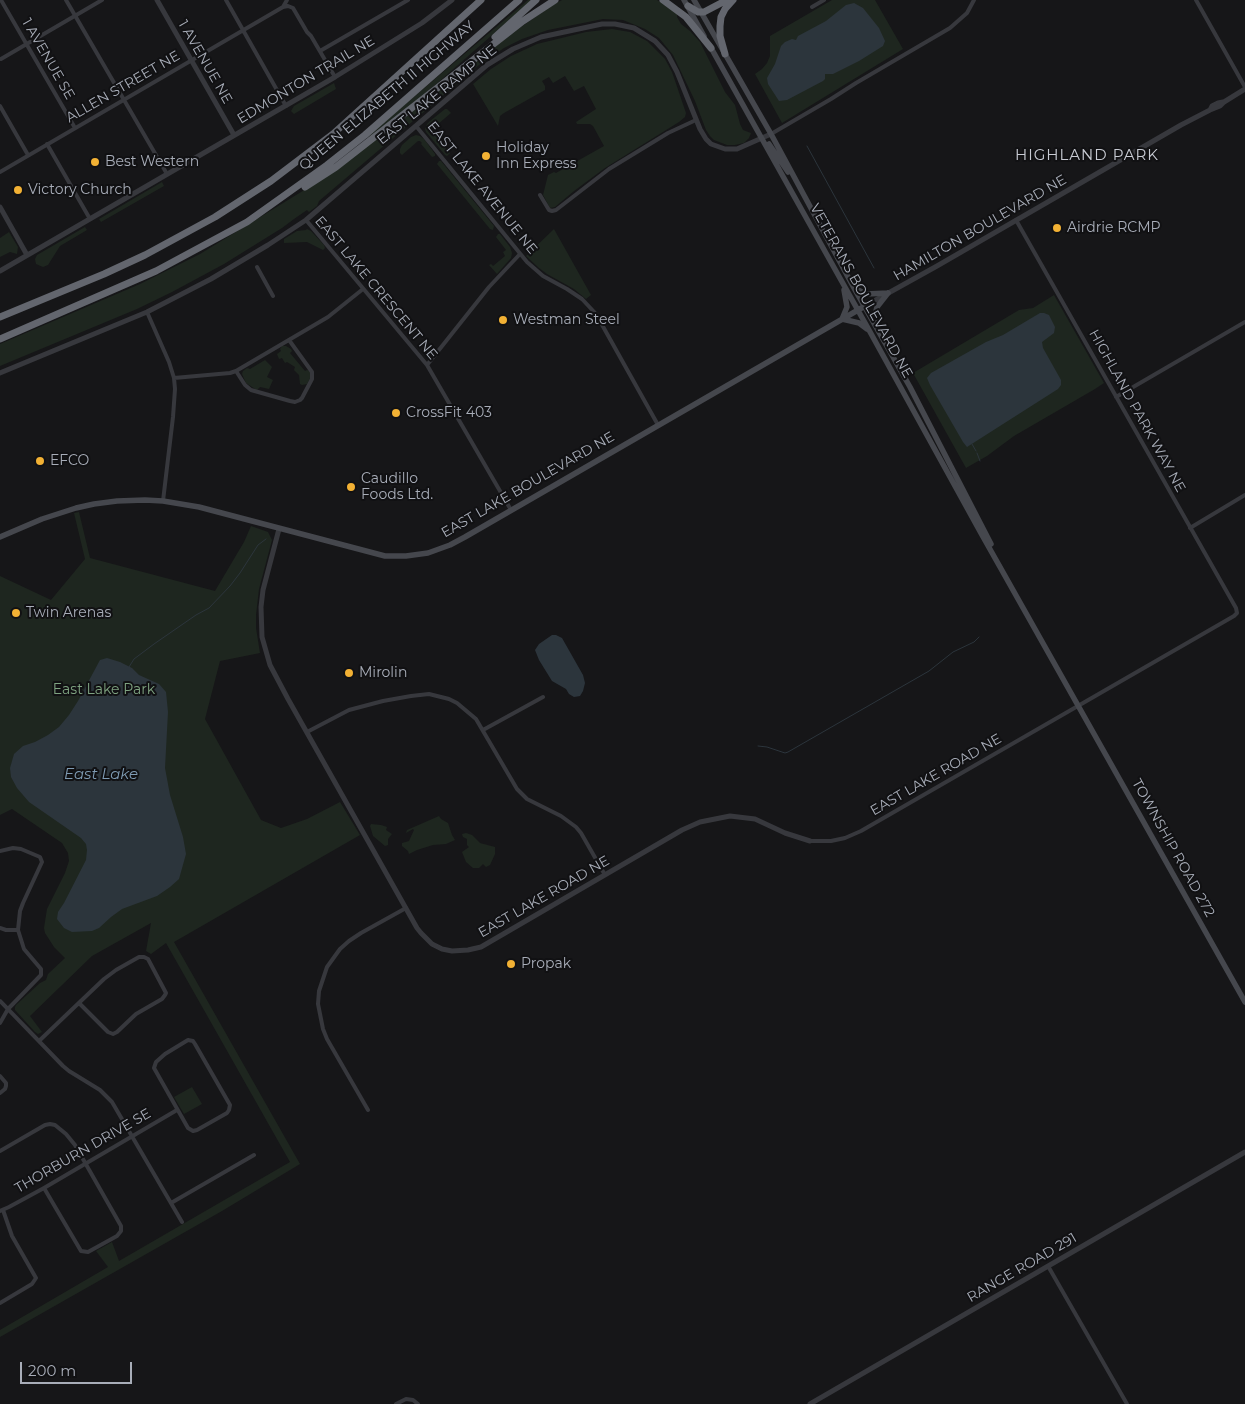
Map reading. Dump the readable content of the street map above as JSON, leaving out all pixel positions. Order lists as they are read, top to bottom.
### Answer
{
  "streets": {
    "highway": ["QUEEN ELIZABETH II HIGHWAY"],
    "main road": ["VETERANS BOULEVARD NE", "EAST LAKE BOULEVARD NE", "TOWNSHIP ROAD 272"],
    "street": [
      "1 AVENUE SE",
      "1 AVENUE NE",
      "EDMONTON TRAIL NE",
      "ALLEN STREET NE",
      "EAST LAKE RAMP NE",
      "EAST LAKE AVENUE NE",
      "HAMILTON BOULEVARD NE",
      "EAST LAKE CRESCENT NE",
      "HIGHLAND PARK WAY NE",
      "EAST LAKE ROAD NE",
      "THORBURN DRIVE SE",
      "RANGE ROAD 291"
    ]
  },
  "crossings": [
    ["1 AVENUE SE", "ALLEN STREET NE"],
    ["1 AVENUE NE", "EDMONTON TRAIL NE"],
    ["1 AVENUE NE", "ALLEN STREET NE"],
    ["EAST LAKE RAMP NE", "EAST LAKE AVENUE NE"],
    ["EAST LAKE RAMP NE", "EAST LAKE CRESCENT NE"],
    ["EAST LAKE RAMP NE", "VETERANS BOULEVARD NE"],
    ["EAST LAKE AVENUE NE", "EAST LAKE BOULEVARD NE"],
    ["HAMILTON BOULEVARD NE", "VETERANS BOULEVARD NE"],
    ["HAMILTON BOULEVARD NE", "HIGHLAND PARK WAY NE"],
    ["HAMILTON BOULEVARD NE", "EAST LAKE BOULEVARD NE"],
    ["EAST LAKE CRESCENT NE", "EAST LAKE BOULEVARD NE"],
    ["VETERANS BOULEVARD NE", "EAST LAKE BOULEVARD NE"],
    ["VETERANS BOULEVARD NE", "EAST LAKE ROAD NE"],
    ["VETERANS BOULEVARD NE", "TOWNSHIP ROAD 272"],
    ["HIGHLAND PARK WAY NE", "EAST LAKE ROAD NE"],
    ["EAST LAKE BOULEVARD NE", "EAST LAKE ROAD NE"],
    ["EAST LAKE ROAD NE", "TOWNSHIP ROAD 272"]
  ],
  "districts": ["HIGHLAND PARK"],
  "water": ["East Lake"],
  "parks": ["East Lake Park"],
  "places": [
    "Holiday Inn Express",
    "Best Western",
    "Victory Church",
    "Airdrie RCMP",
    "Westman Steel",
    "CrossFit 403",
    "EFCO",
    "Caudillo Foods Ltd.",
    "Twin Arenas",
    "Mirolin",
    "Propak"
  ],
  "scale_bar": "200 m"
}
